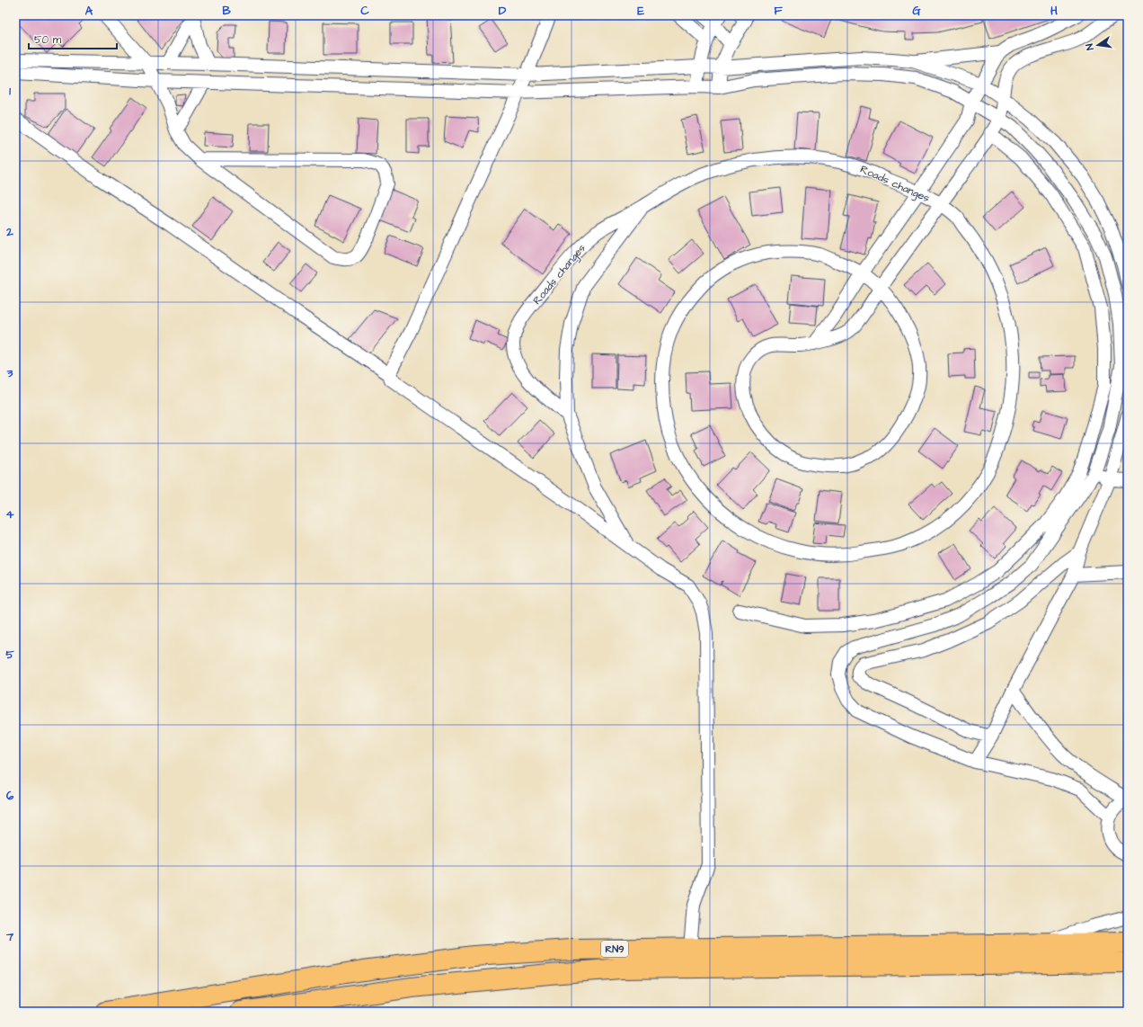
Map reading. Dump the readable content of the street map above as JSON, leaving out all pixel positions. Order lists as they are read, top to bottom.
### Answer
{
  "streets": {
    "highway": ["RN9"],
    "street": ["Roads changes"]
  },
  "scale_bar": "50 m",
  "north": "left",
  "grid": {
    "columns": [
      "A",
      "B",
      "C",
      "D",
      "E",
      "F",
      "G",
      "H"
    ],
    "rows": [
      "1",
      "2",
      "3",
      "4",
      "5",
      "6",
      "7"
    ]
  }
}
